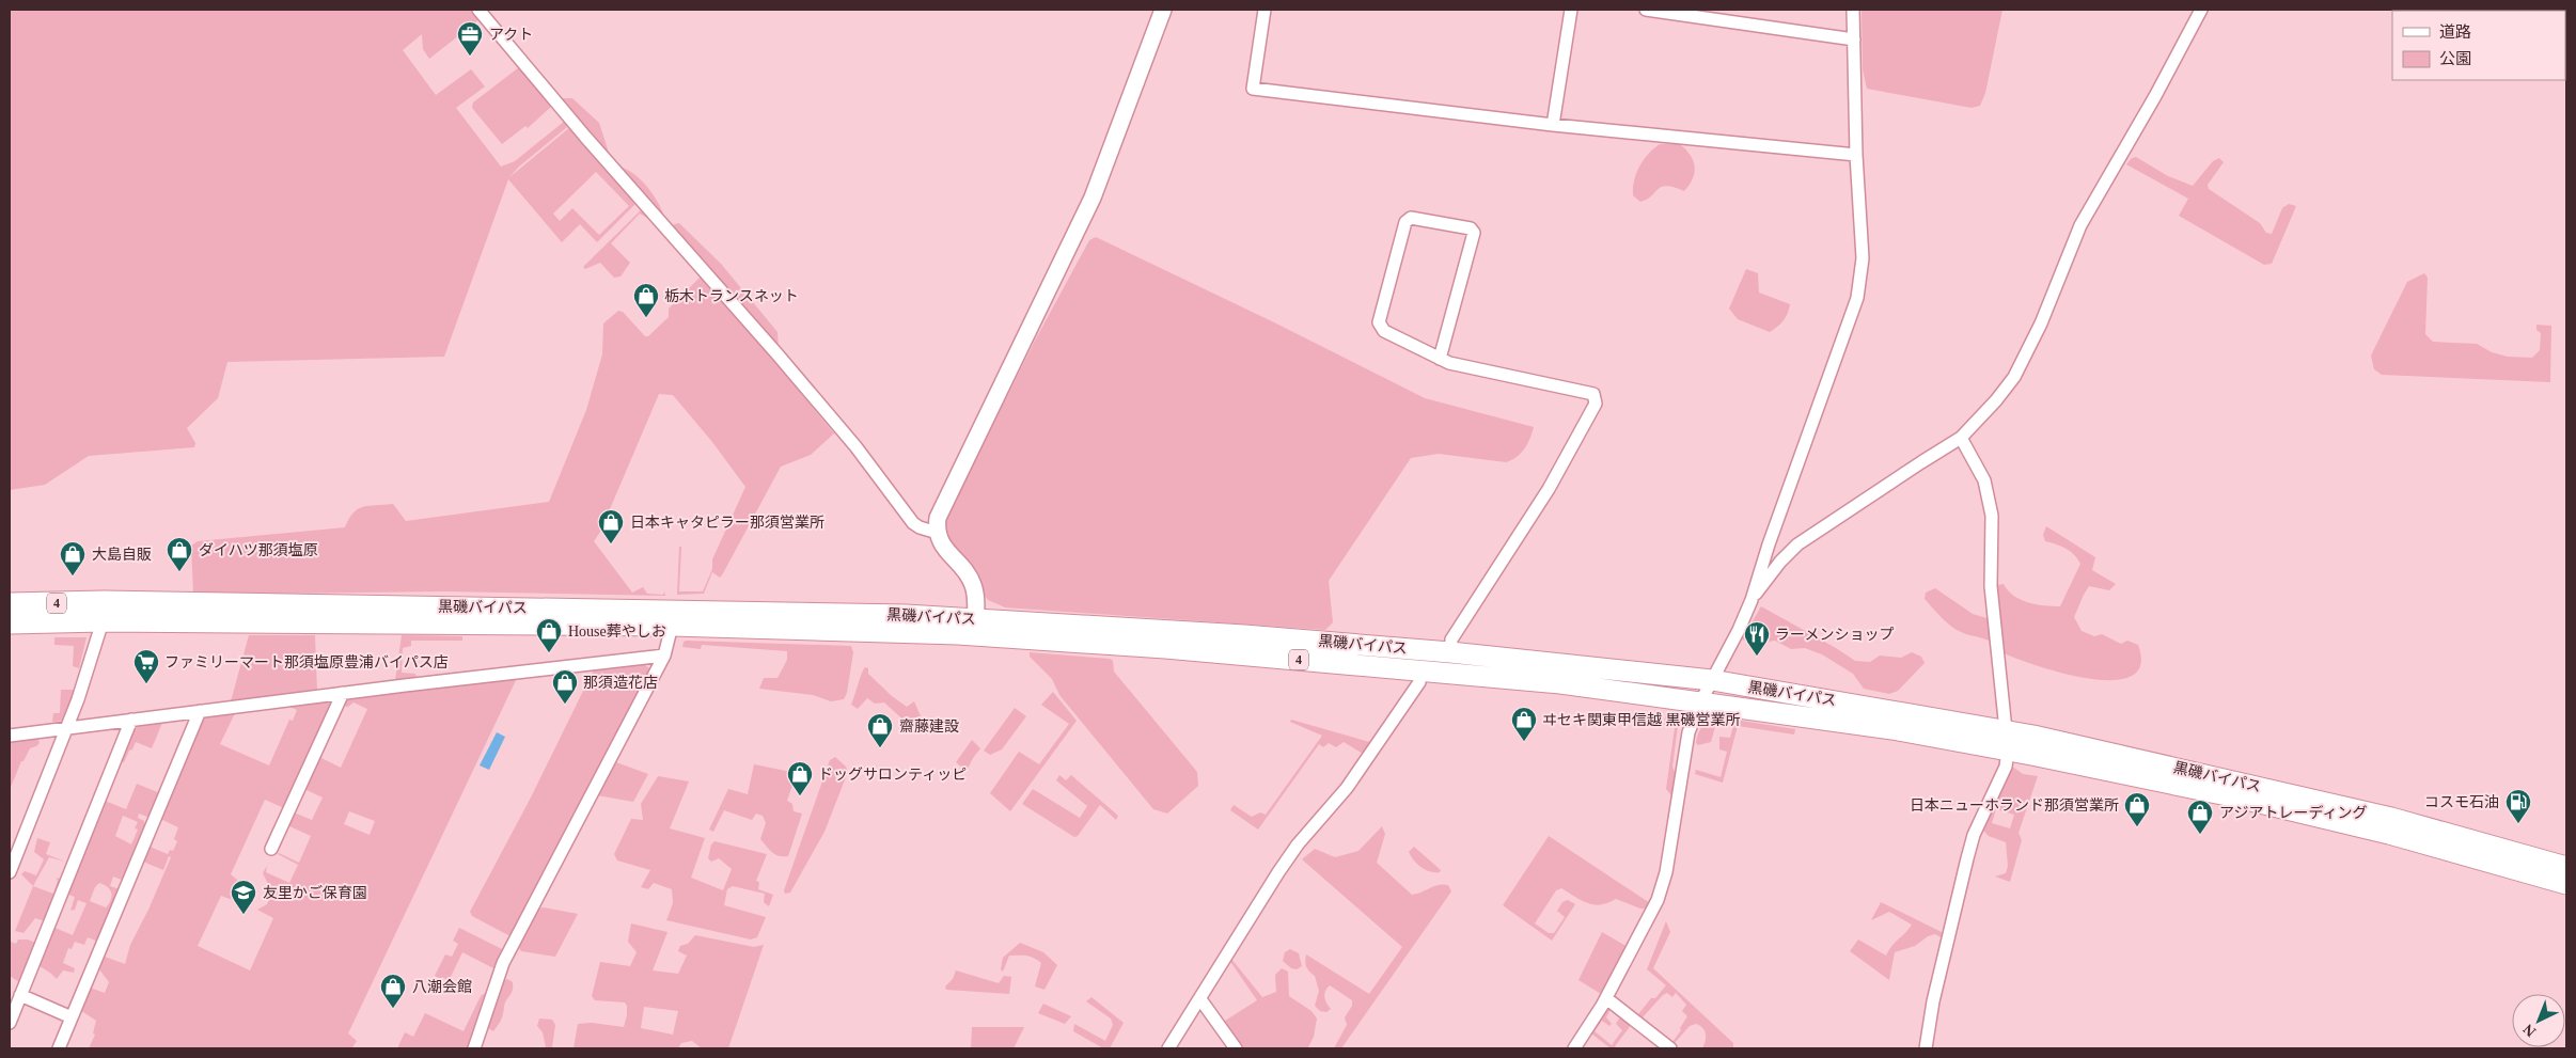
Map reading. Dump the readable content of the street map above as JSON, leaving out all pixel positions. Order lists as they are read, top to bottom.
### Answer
{
  "streets": {
    "highway": ["4", "黒磯バイパス"]
  },
  "places": {
    "office": ["アクト"],
    "shop": [
      "栃木トランスネット",
      "日本キャタピラー那須営業所",
      "ダイハツ那須塩原",
      "大島自販",
      "House葬やしお",
      "那須造花店",
      "ヰセキ関東甲信越 黒磯営業所",
      "齋藤建設",
      "ドッグサロンティッピ",
      "日本ニューホランド那須営業所",
      "アジアトレーディング",
      "八潮会館"
    ],
    "restaurant": ["ラーメンショップ"],
    "supermarket": ["ファミリーマート那須塩原豊浦バイパス店"],
    "fuel station": ["コスモ石油"],
    "school or university": ["友里かご保育園"]
  },
  "legend": ["道路", "公園"],
  "north": "bottom left"
}
